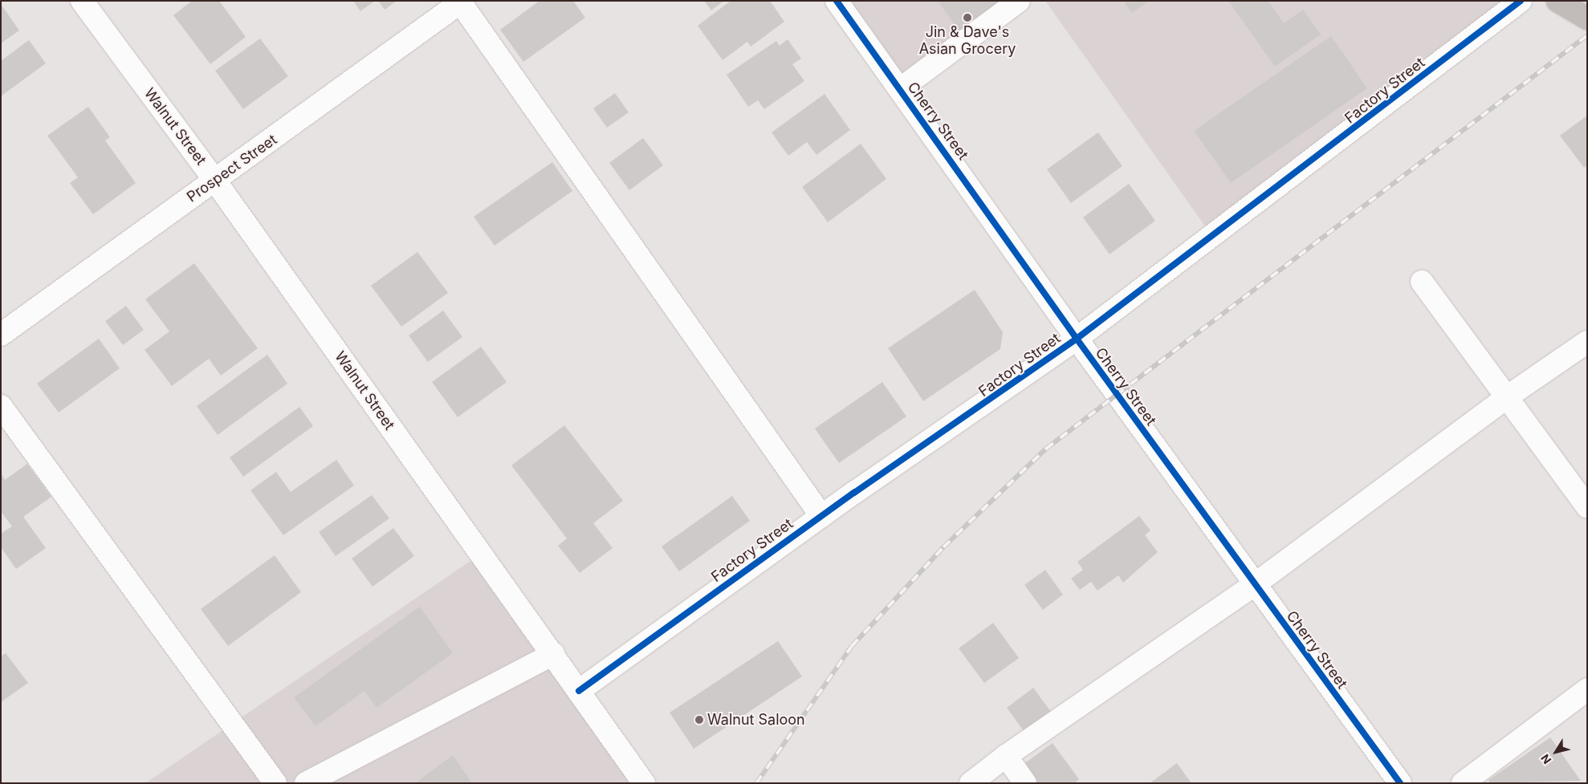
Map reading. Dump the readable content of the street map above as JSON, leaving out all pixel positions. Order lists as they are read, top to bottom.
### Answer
{
  "streets": {
    "street": [
      "Factory Street",
      "Cherry Street",
      "Walnut Street",
      "Prospect Street"
    ]
  },
  "crossings": [
    ["Factory Street", "Cherry Street"],
    ["Factory Street", "Walnut Street"],
    ["Walnut Street", "Prospect Street"]
  ],
  "places": ["Jin & Dave's Asian Grocery", "Walnut Saloon"],
  "north": "bottom left"
}
